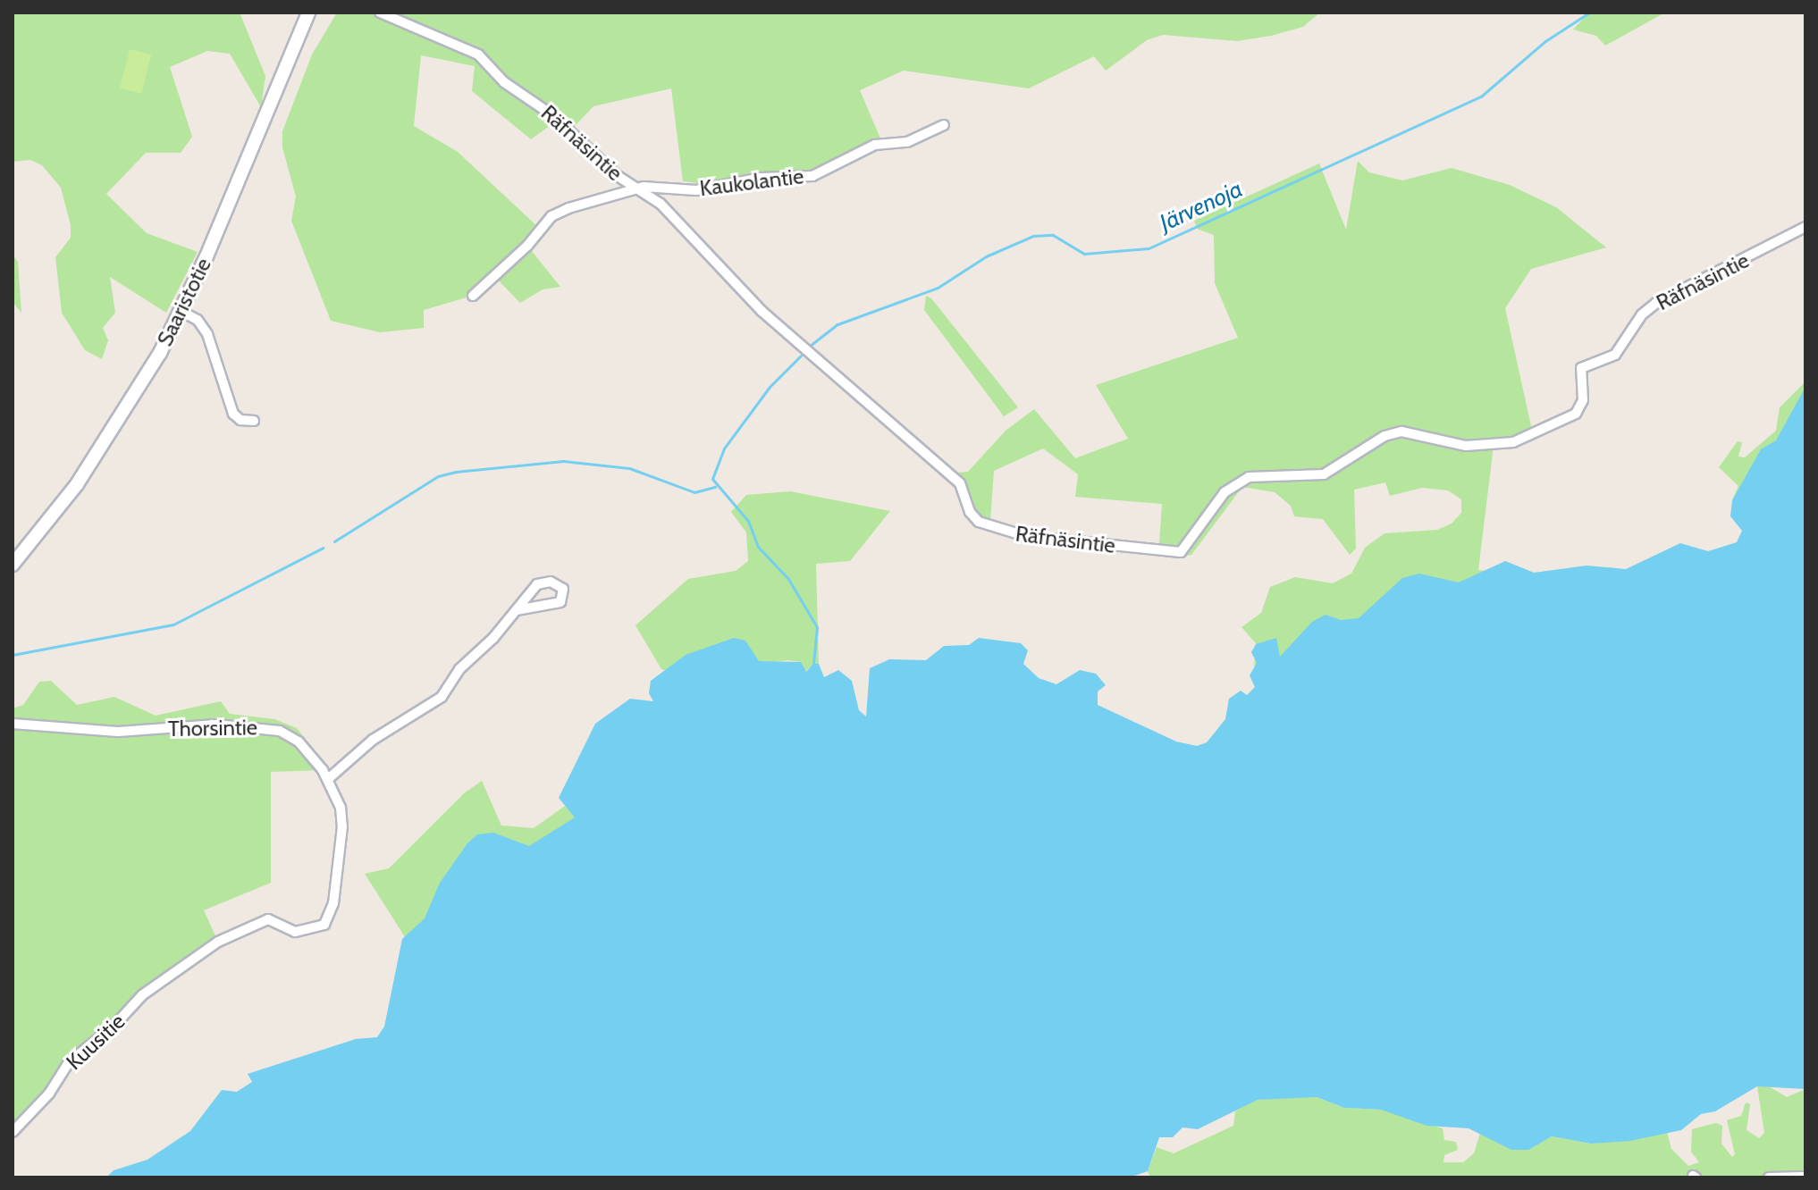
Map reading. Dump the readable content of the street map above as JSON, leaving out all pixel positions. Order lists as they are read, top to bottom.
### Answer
{
  "streets": {
    "main road": ["Saaristotie"],
    "street": [
      "Räfnäsintie",
      "Kaukolantie",
      "Thorsintie",
      "Kuusitie"
    ]
  },
  "crossings": [
    ["Räfnäsintie", "Kaukolantie"],
    ["Thorsintie", "Kuusitie"]
  ],
  "water": ["Järvenoja"]
}
